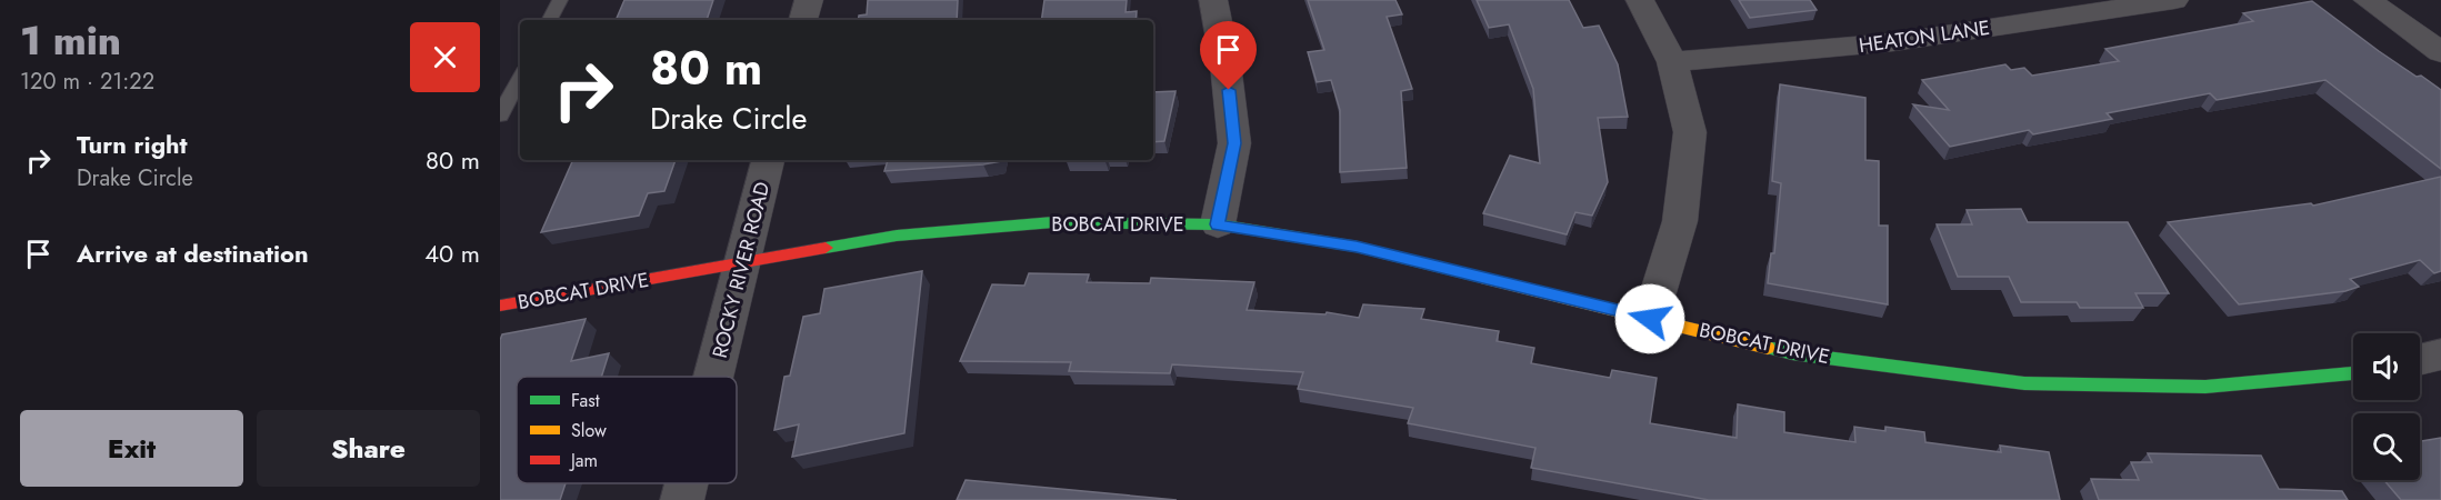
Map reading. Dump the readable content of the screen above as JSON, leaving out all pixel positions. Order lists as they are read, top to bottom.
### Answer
{
  "streets": {
    "street": ["HEATON LANE", "BOBCAT DRIVE", "ROCKY RIVER ROAD"]
  },
  "crossings": [
    ["BOBCAT DRIVE", "ROCKY RIVER ROAD"]
  ],
  "legend": ["Fast", "Slow", "Jam"],
  "page": {
    "heading": ["1 min", "120 m · 21:22"],
    "turn": ["80 m", "Drake Circle"],
    "list": [
      {
        "name": "Turn right",
        "note": "Drake Circle",
        "value": "80 m"
      },
      {
        "name": "Arrive at destination",
        "value": "40 m"
      }
    ],
    "buttons": ["Exit", "Share"]
  }
}
